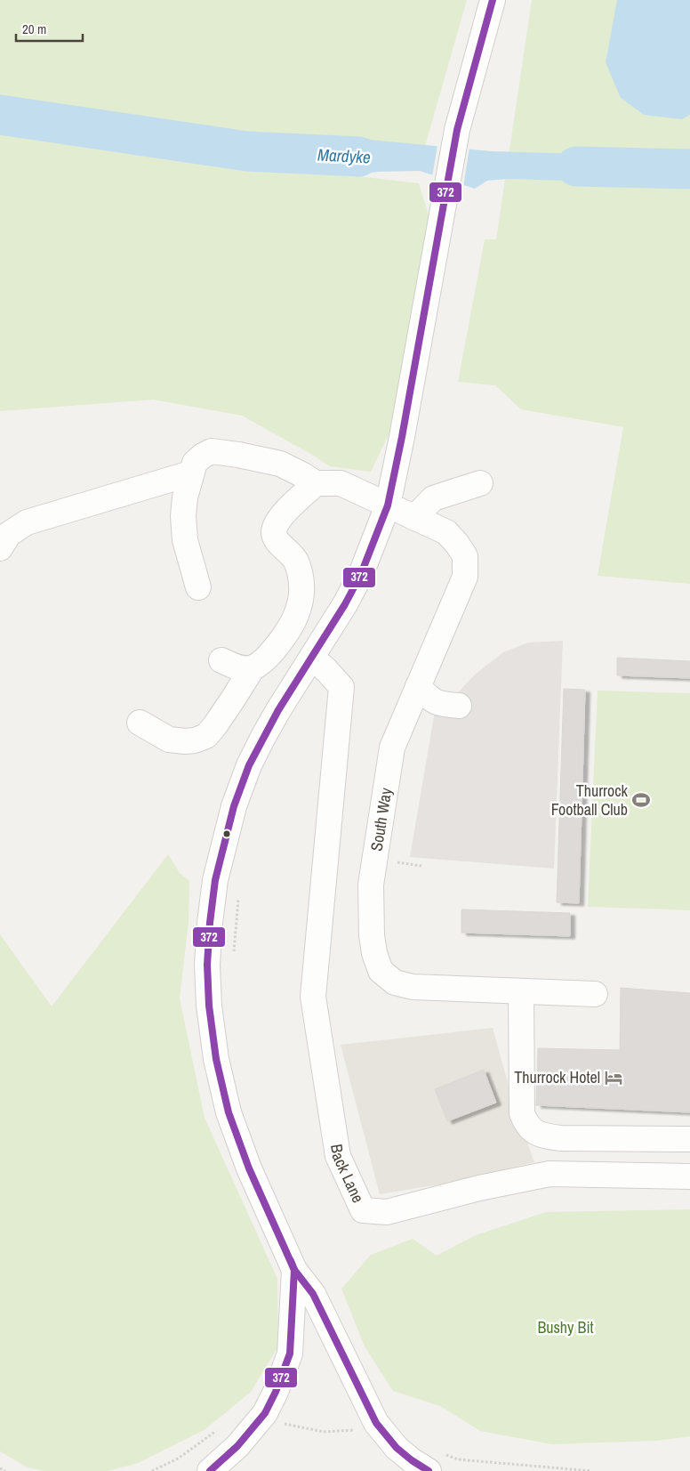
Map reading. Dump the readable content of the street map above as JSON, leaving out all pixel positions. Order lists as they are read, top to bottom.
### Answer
{
  "streets": {
    "street": ["South Way", "Back Lane"]
  },
  "water": ["Mardyke"],
  "parks": ["Bushy Bit"],
  "places": {
    "sports": ["Thurrock Football Club"],
    "hotel": ["Thurrock Hotel"]
  },
  "lines": ["transit line 372"],
  "scale_bar": "20 m"
}
